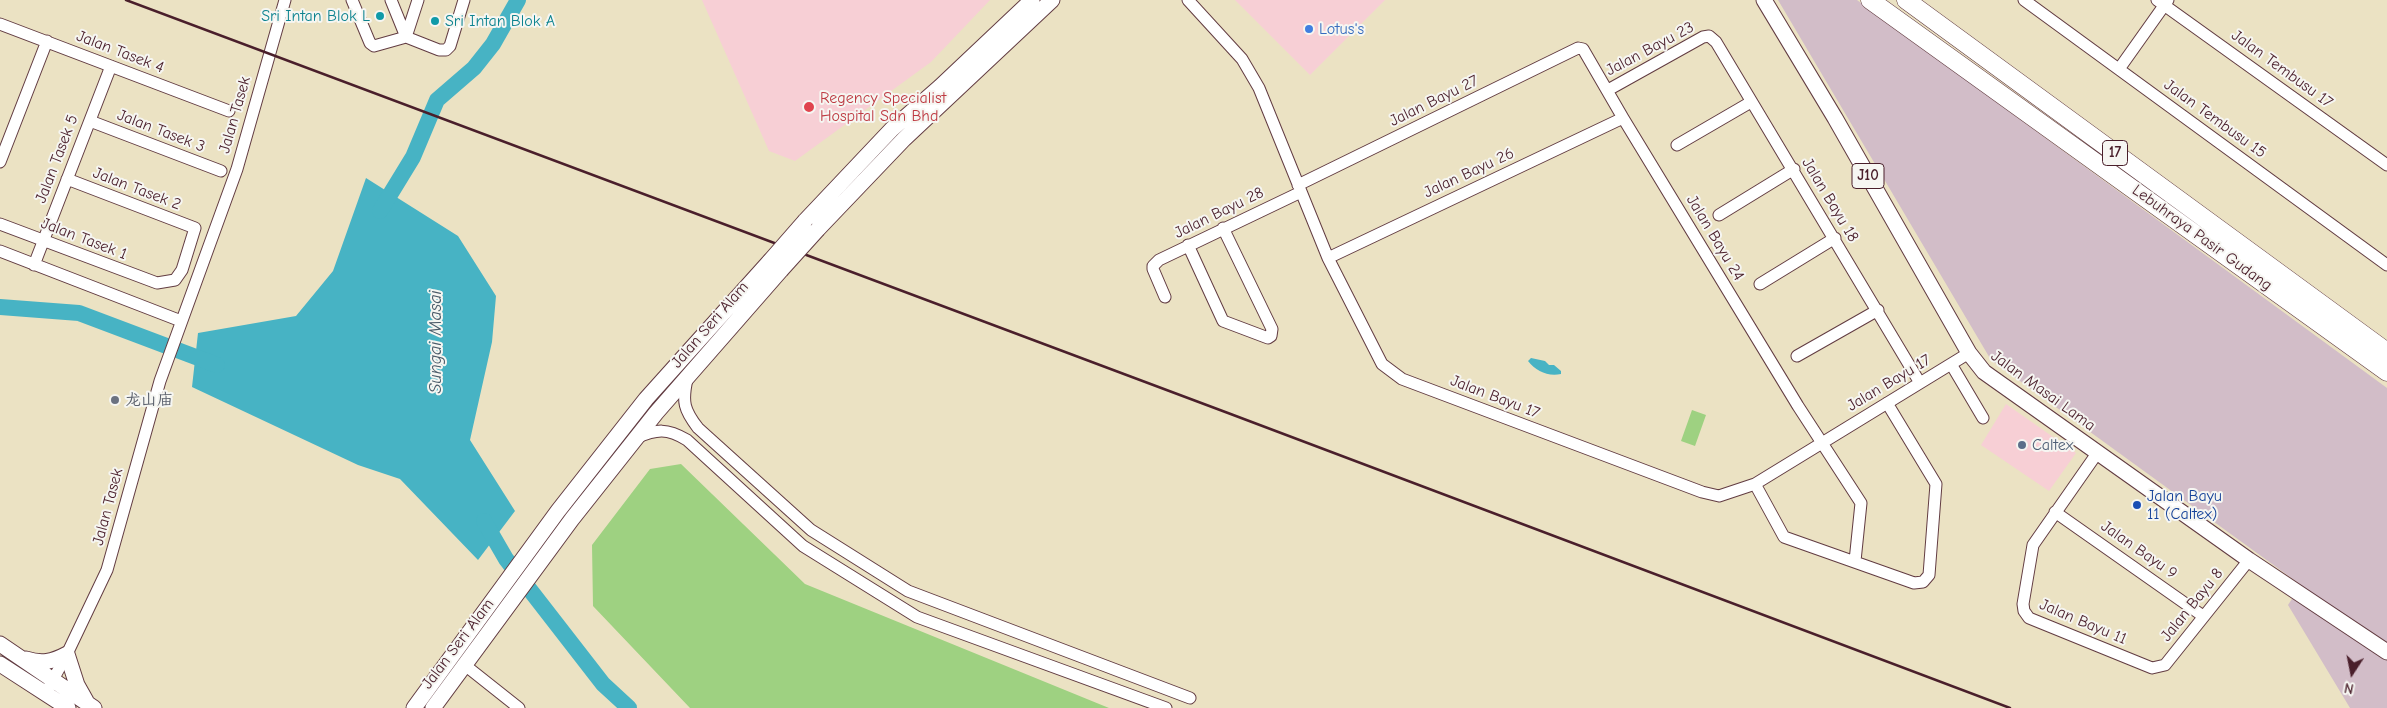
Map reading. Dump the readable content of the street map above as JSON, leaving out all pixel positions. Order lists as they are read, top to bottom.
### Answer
{
  "streets": {
    "highway": ["17", "Lebuhraya Pasir Gudang"],
    "main road": ["J10", "Jalan Seri Alam", "Jalan Masai Lama"],
    "street": [
      "Jalan Bayu 23",
      "Jalan Tasek 4",
      "Jalan Tembusu 17",
      "Jalan Bayu 27",
      "Jalan Tasek",
      "Jalan Tembusu 15",
      "Jalan Tasek 3",
      "Jalan Tasek 5",
      "Jalan Bayu 26",
      "Jalan Tasek 2",
      "Jalan Bayu 18",
      "Jalan Bayu 28",
      "Jalan Bayu 24",
      "Jalan Tasek 1",
      "Jalan Bayu 17",
      "Jalan Bayu 9",
      "Jalan Bayu 8",
      "Jalan Bayu 11"
    ]
  },
  "crossings": [
    ["Jalan Bayu 23", "Jalan Bayu 18"],
    ["Jalan Bayu 23", "Jalan Bayu 24"],
    ["Jalan Tasek 4", "Jalan Tasek 5"],
    ["Jalan Bayu 27", "Jalan Bayu 28"],
    ["Jalan Bayu 27", "Jalan Bayu 24"],
    ["Jalan Bayu 27", "Jalan Bayu 17"],
    ["Jalan Tasek 3", "Jalan Tasek 5"],
    ["Jalan Tasek 5", "Jalan Tasek 2"],
    ["Jalan Tasek 5", "Jalan Tasek 1"],
    ["Jalan Bayu 26", "Jalan Bayu 24"],
    ["Jalan Bayu 26", "Jalan Bayu 17"],
    ["Jalan Tasek 2", "Jalan Tasek 1"],
    ["Jalan Bayu 18", "Jalan Bayu 17"],
    ["Jalan Bayu 28", "Jalan Bayu 17"],
    ["Jalan Bayu 24", "Jalan Bayu 17"],
    ["Jalan Bayu 17", "Jalan Masai Lama"],
    ["Jalan Masai Lama", "Jalan Bayu 8"],
    ["Jalan Masai Lama", "Jalan Bayu 11"],
    ["Jalan Bayu 9", "Jalan Bayu 8"],
    ["Jalan Bayu 9", "Jalan Bayu 11"],
    ["Jalan Bayu 8", "Jalan Bayu 11"]
  ],
  "water": ["Sungai Masai"],
  "places": [
    "Sri Intan Blok L",
    "Sri Intan Blok A",
    "Lotus's",
    "Regency Specialist Hospital Sdn Bhd",
    "龙山庙",
    "Caltex",
    "Jalan Bayu 11 (Caltex)"
  ],
  "north": "bottom"
}
